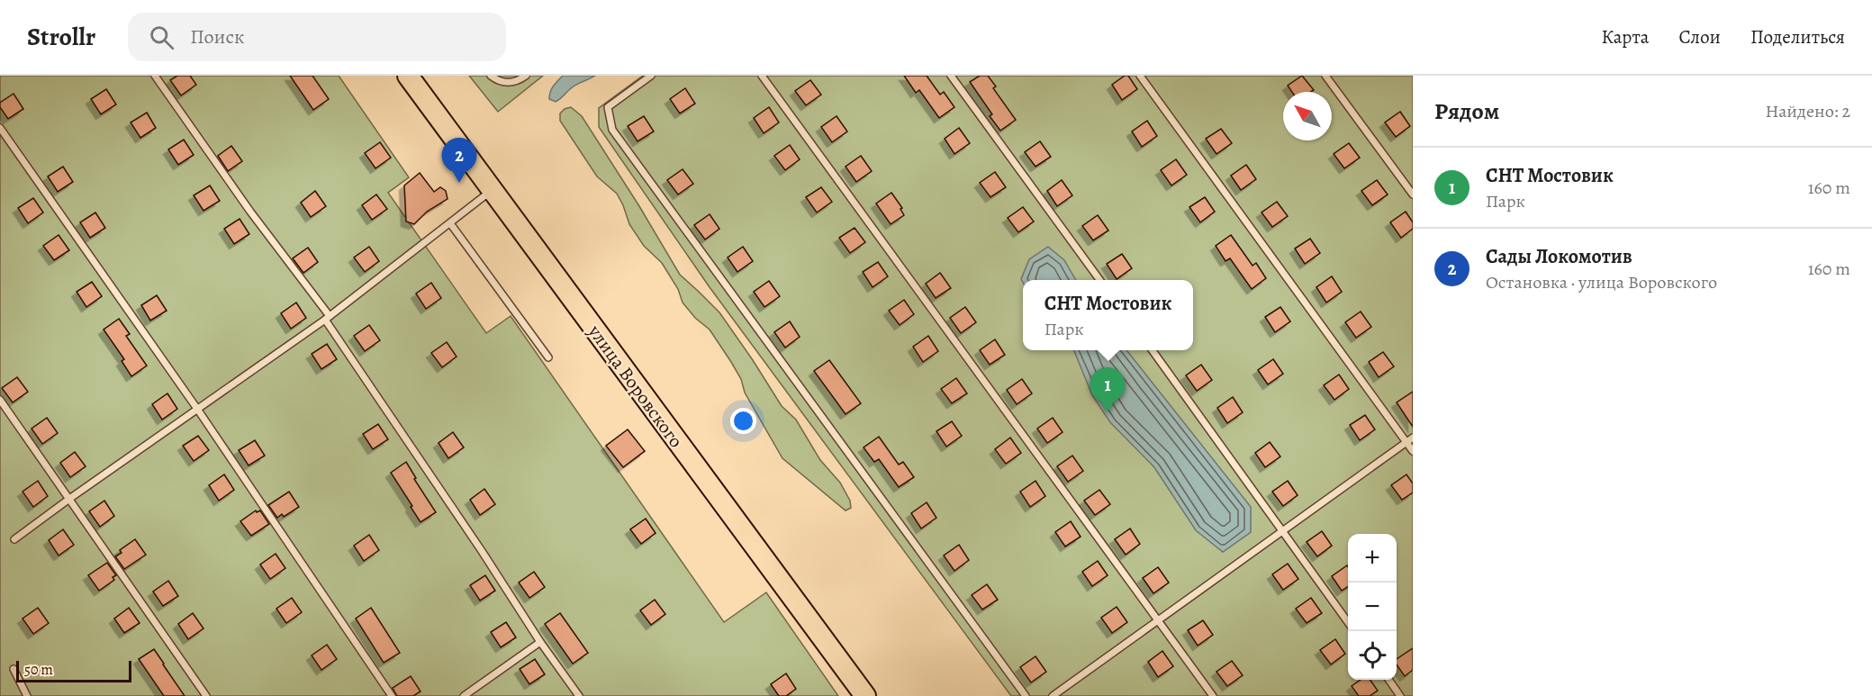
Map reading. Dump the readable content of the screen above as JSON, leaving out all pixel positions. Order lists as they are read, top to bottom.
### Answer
{
  "streets": {
    "main road": ["улица Воровского"]
  },
  "scale_bar": "50 m",
  "north": "top left",
  "page": {
    "header": "Strollr",
    "search": "Поиск",
    "nav": ["Карта", "Слои", "Поделиться"],
    "heading": ["Рядом", "Найдено: 2"],
    "pins": ["2", "1"],
    "list": [
      {
        "mark": "1",
        "name": "СНТ Мостовик",
        "note": "Парк",
        "value": "160 m"
      },
      {
        "mark": "2",
        "name": "Сады Локомотив",
        "note": "Остановка · улица Воровского",
        "value": "160 m"
      }
    ],
    "popup": ["СНТ Мостовик", "Парк"],
    "map_buttons": ["+", "−"],
    "scale": "50 m"
  }
}
